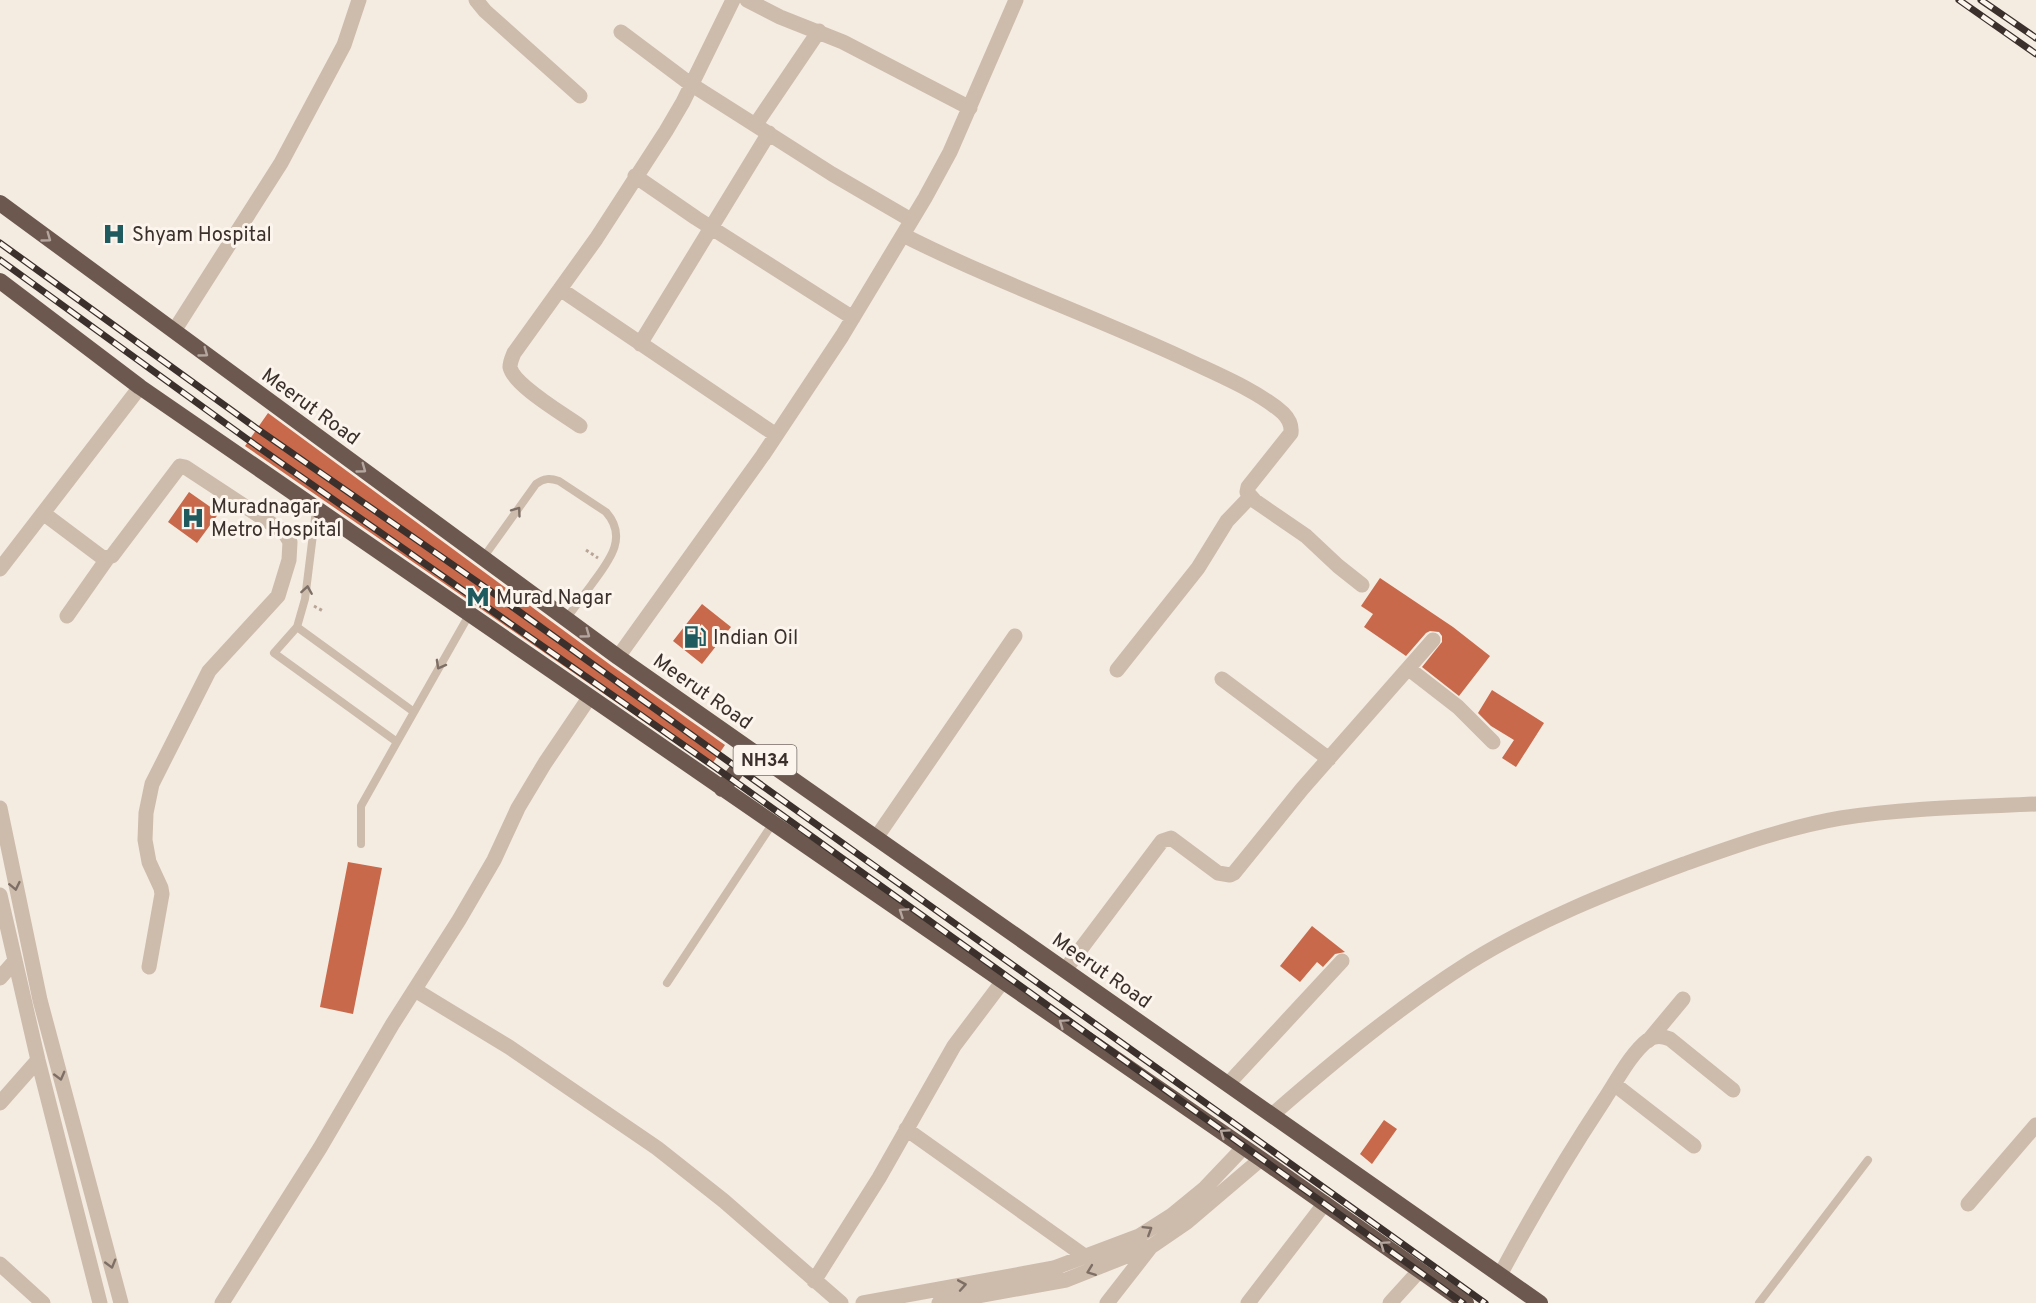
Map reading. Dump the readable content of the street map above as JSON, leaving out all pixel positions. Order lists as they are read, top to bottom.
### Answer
{
  "streets": {
    "highway": ["Meerut Road", "NH34"]
  },
  "places": {
    "hospital": ["Shyam Hospital", "Muradnagar Metro Hospital"],
    "metro station": ["Murad Nagar"],
    "fuel station": ["Indian Oil"]
  }
}
